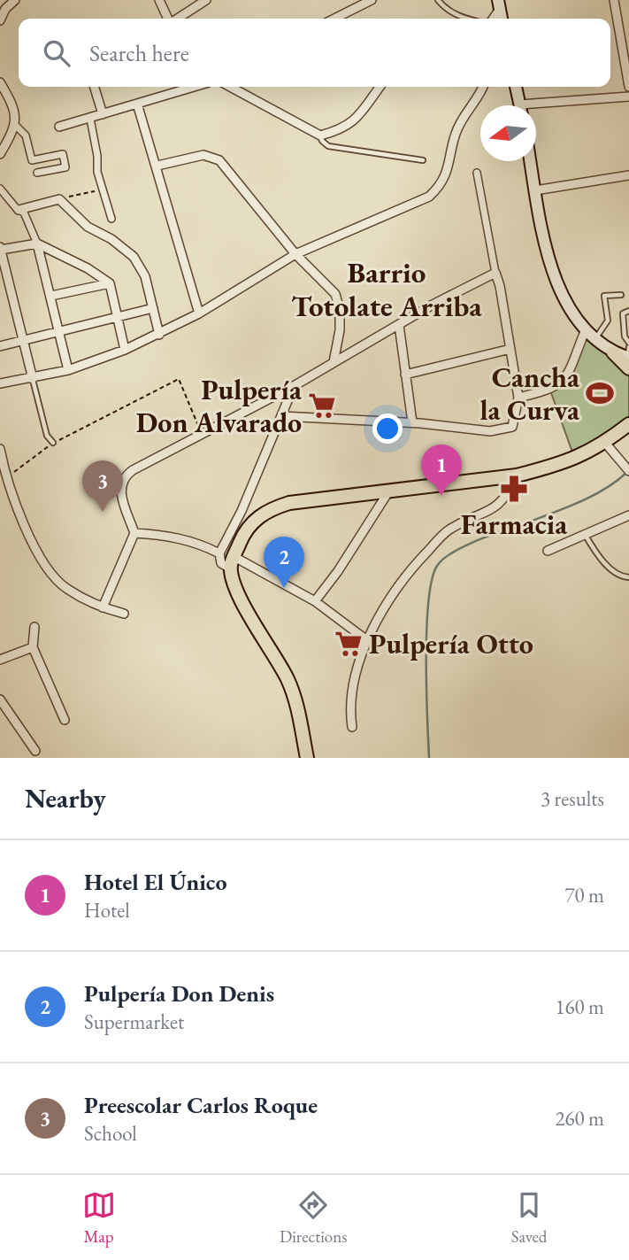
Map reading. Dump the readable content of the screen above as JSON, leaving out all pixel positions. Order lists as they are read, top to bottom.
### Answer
{
  "districts": ["Barrio Totolate Arriba"],
  "places": {
    "sports": ["Cancha la Curva"],
    "supermarket": ["Pulpería Don Alvarado", "Pulpería Otto"],
    "pharmacy": ["Farmacia"]
  },
  "north": "left",
  "page": {
    "search": "Search here",
    "pins": ["1", "3", "2"],
    "heading": ["Nearby", "3 results"],
    "list": [
      {
        "mark": "1",
        "name": "Hotel El Único",
        "note": "Hotel",
        "value": "70 m"
      },
      {
        "mark": "2",
        "name": "Pulpería Don Denis",
        "note": "Supermarket",
        "value": "160 m"
      },
      {
        "mark": "3",
        "name": "Preescolar Carlos Roque",
        "note": "School",
        "value": "260 m"
      }
    ],
    "nav": ["Map", "Directions", "Saved"]
  }
}
